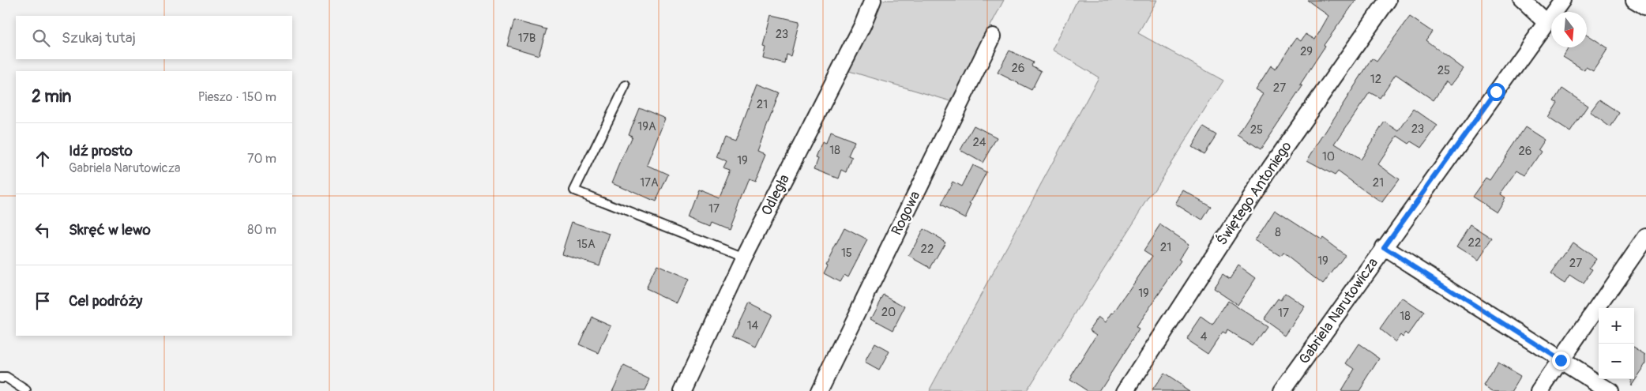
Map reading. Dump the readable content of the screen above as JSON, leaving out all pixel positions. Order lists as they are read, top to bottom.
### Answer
{
  "streets": {
    "street": [
      "Świętego Antoniego",
      "Odległa",
      "Rogowa",
      "Gabriela Narutowicza"
    ]
  },
  "house_numbers": [
    "23",
    "17B",
    "29",
    "26",
    "25",
    "12",
    "27",
    "21",
    "19A",
    "23",
    "25",
    "24",
    "18",
    "26",
    "10",
    "19",
    "17A",
    "21",
    "17",
    "8",
    "22",
    "15A",
    "21",
    "22",
    "15",
    "19",
    "27",
    "19",
    "20",
    "17",
    "18",
    "14",
    "4"
  ],
  "north": "bottom",
  "page": {
    "search": "Szukaj tutaj",
    "heading": ["2 min", "Pieszo · 150 m"],
    "list": [
      ["Idź prosto", "Gabriela Narutowicza", "70 m"],
      ["Skręć w lewo", "80 m"],
      "Cel podróży"
    ],
    "map_buttons": ["+", "−"]
  }
}
